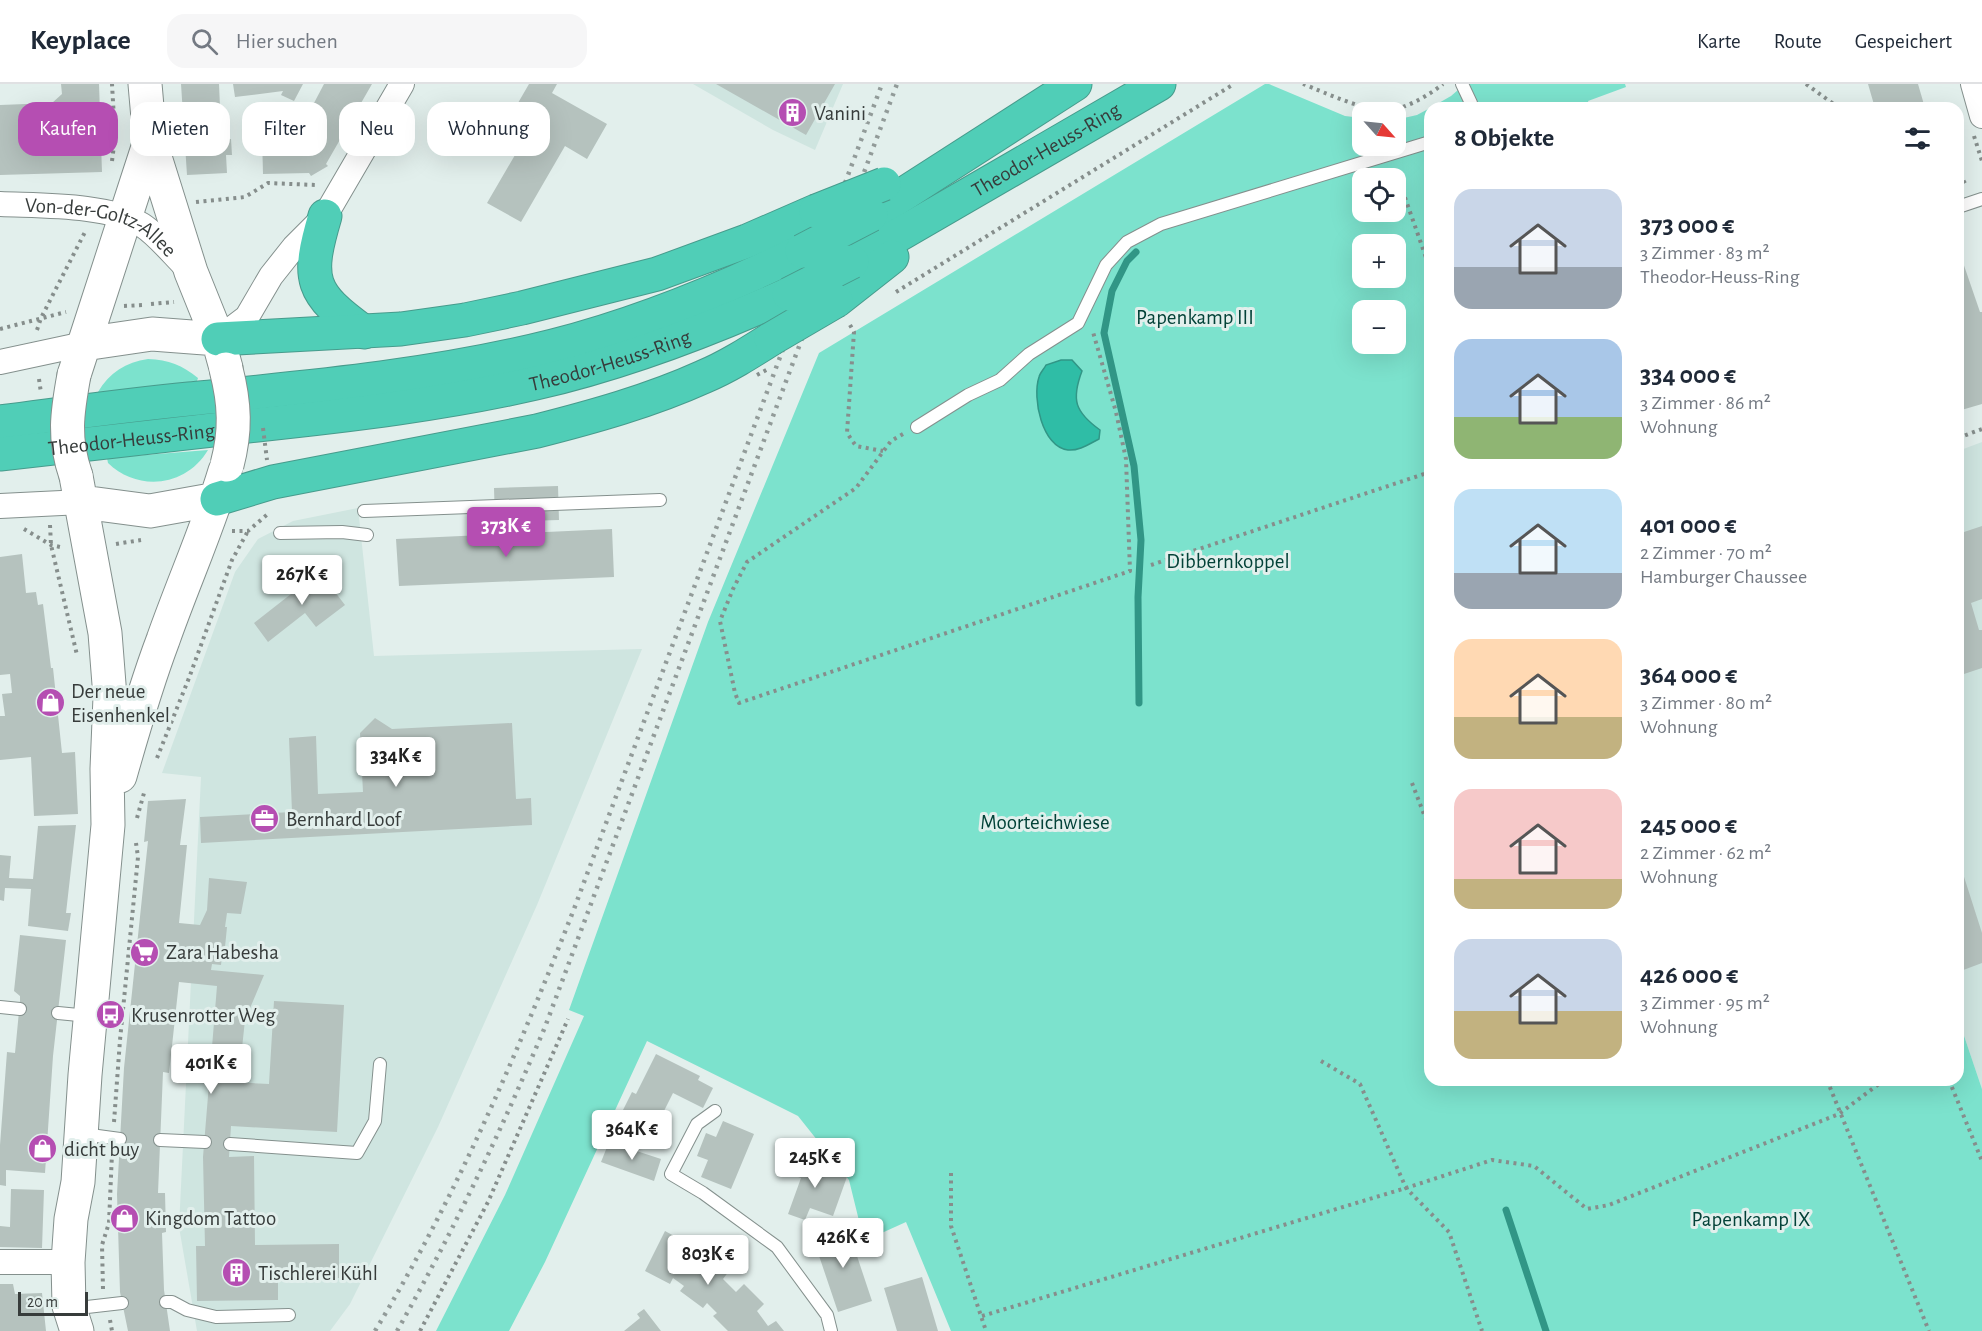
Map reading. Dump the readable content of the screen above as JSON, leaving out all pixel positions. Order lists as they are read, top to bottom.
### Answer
{
  "streets": {
    "highway": ["Theodor-Heuss-Ring"],
    "street": ["Von-der-Goltz-Allee"]
  },
  "parks": [
    "Papenkamp III",
    "Dibbernkoppel",
    "Moorteichwiese",
    "Papenkamp IX"
  ],
  "places": {
    "building": ["Vanini", "Tischlerei Kühl"],
    "shop": ["Der neue Eisenhenkel", "dicht buy", "Kingdom Tattoo"],
    "office": ["Bernhard Loof"],
    "supermarket": ["Zara Habesha"],
    "bus stop": ["Krusenrotter Weg"]
  },
  "scale_bar": "20 m",
  "north": "bottom right",
  "page": {
    "header": "Keyplace",
    "search": "Hier suchen",
    "nav": ["Karte", "Route", "Gespeichert"],
    "map_buttons": ["+", "−"],
    "chip": [
      "Kaufen",
      "Mieten",
      "Filter",
      "Neu",
      "Wohnung"
    ],
    "heading": "8 Objekte",
    "list": [
      {
        "name": "373 000 €",
        "note": "3 Zimmer · 83 m² · Theodor-Heuss-Ring"
      },
      {
        "name": "334 000 €",
        "note": "3 Zimmer · 86 m² · Wohnung"
      },
      {
        "name": "401 000 €",
        "note": "2 Zimmer · 70 m² · Hamburger Chaussee"
      },
      {
        "name": "364 000 €",
        "note": "3 Zimmer · 80 m² · Wohnung"
      },
      {
        "name": "245 000 €",
        "note": "2 Zimmer · 62 m² · Wohnung"
      },
      {
        "name": "426 000 €",
        "note": "3 Zimmer · 95 m² · Wohnung"
      }
    ],
    "price": [
      "373K €",
      "267K €",
      "334K €",
      "401K €",
      "364K €",
      "245K €",
      "426K €",
      "803K €"
    ],
    "scale": "20 m"
  }
}
